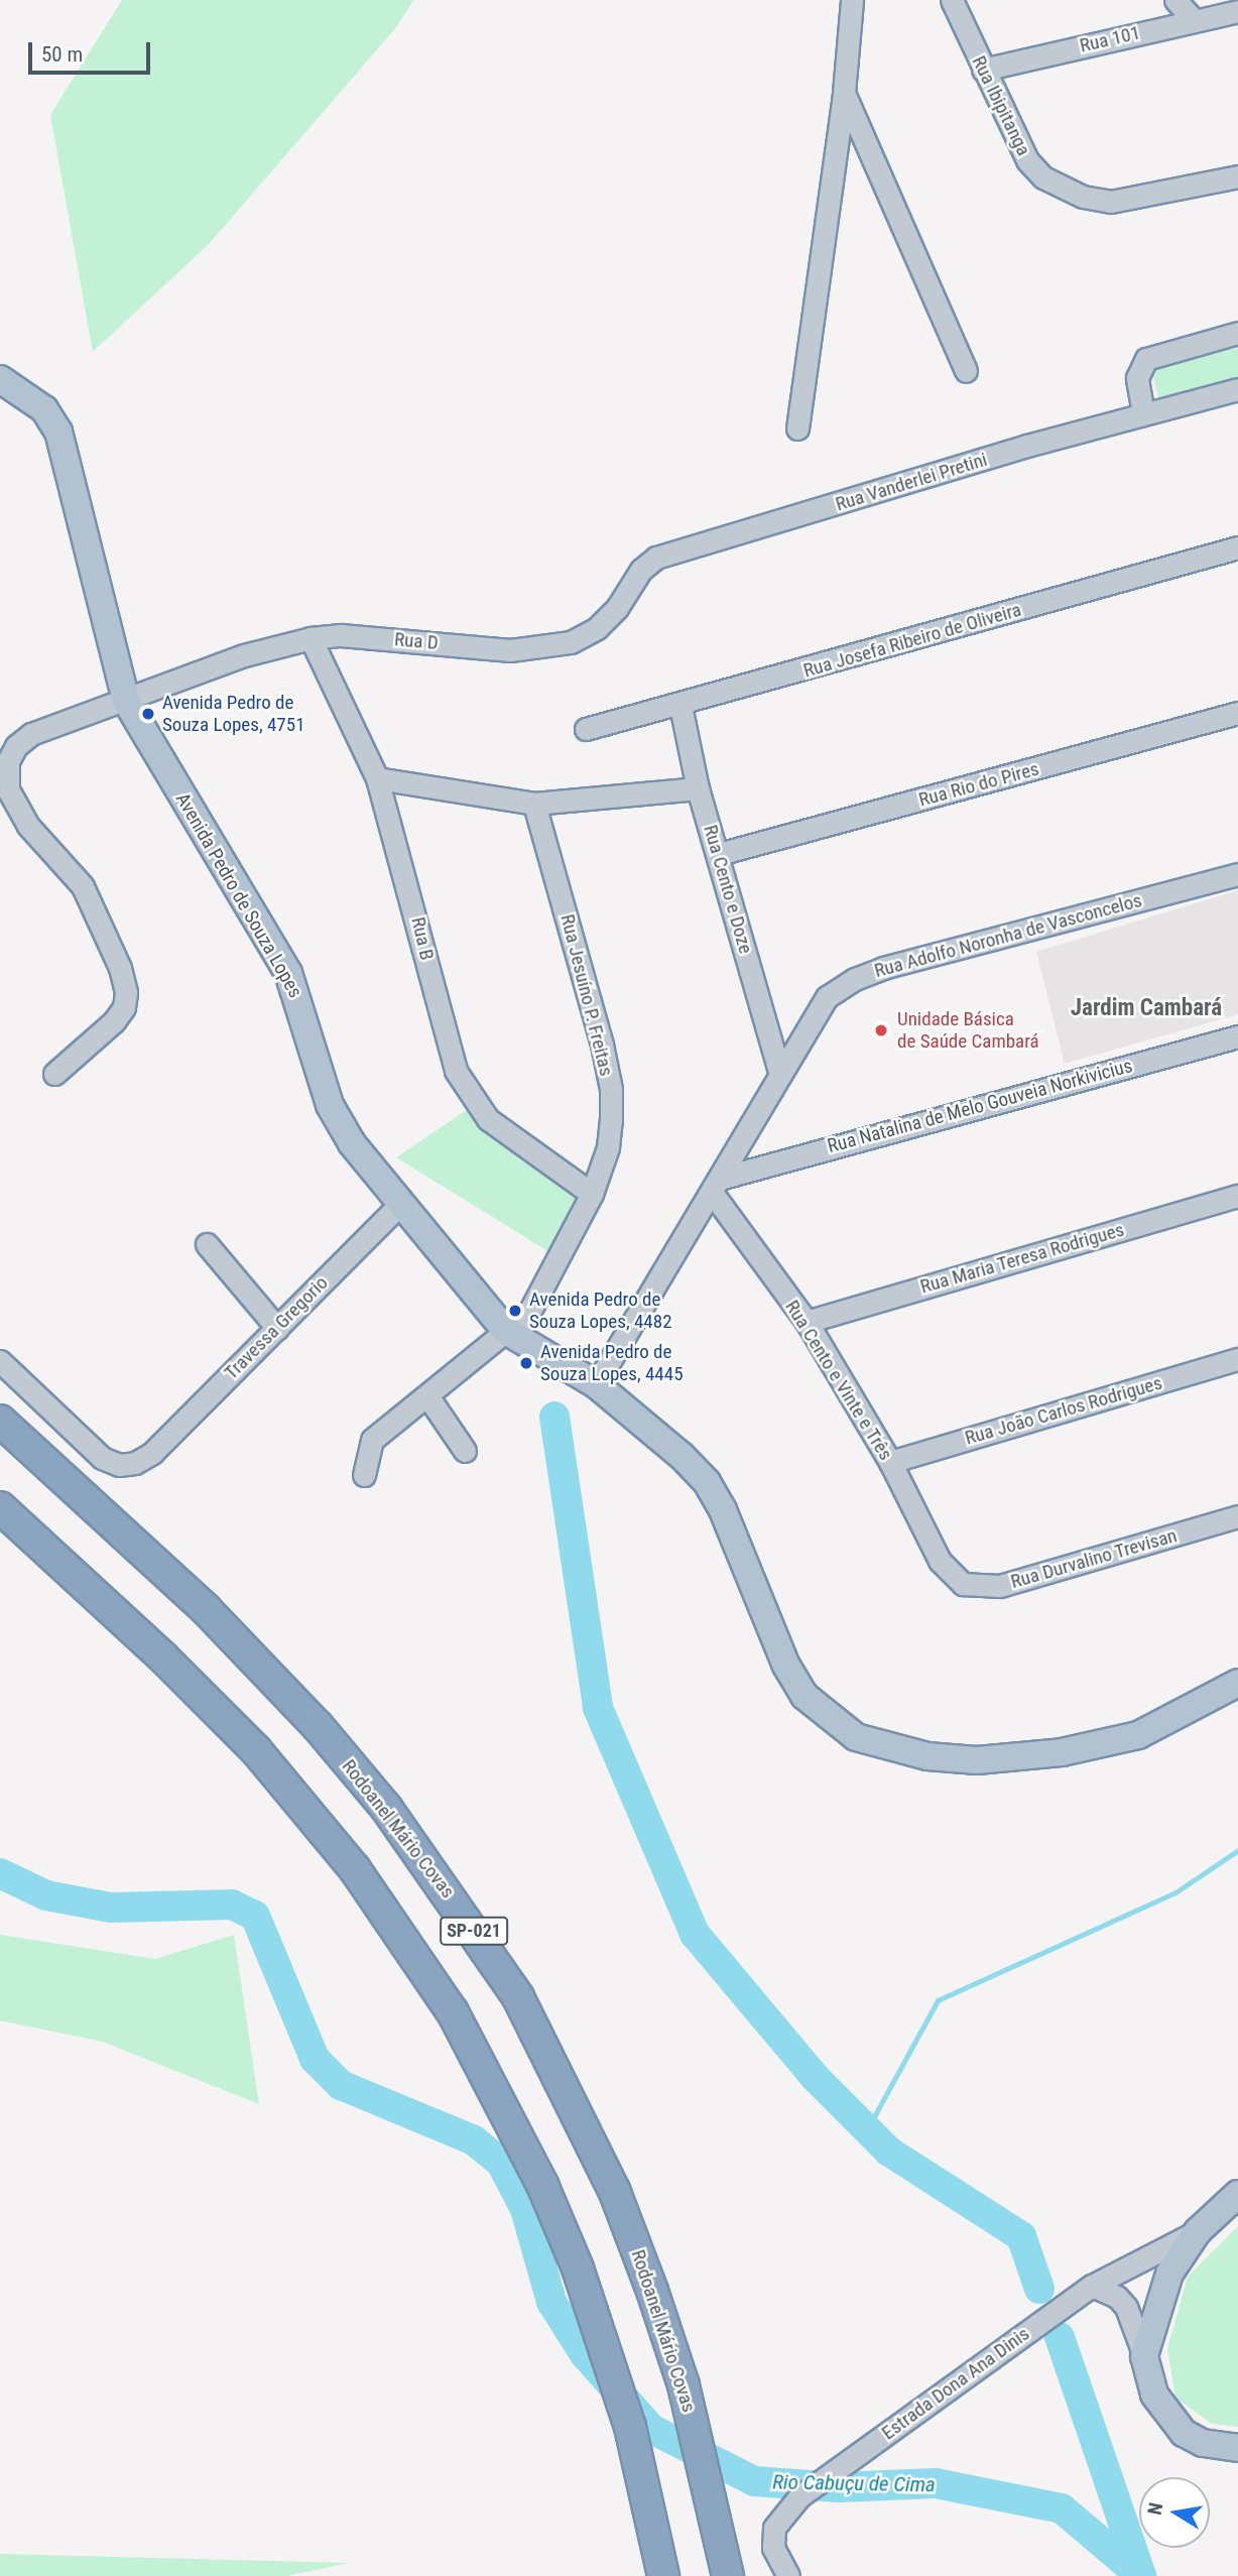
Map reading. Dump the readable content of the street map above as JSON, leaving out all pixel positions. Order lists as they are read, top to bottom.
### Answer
{
  "streets": {
    "highway": ["Rodoanel Mário Covas", "SP-021"],
    "main road": ["Avenida Pedro de Souza Lopes"],
    "street": [
      "Rua 101",
      "Rua Ibipitanga",
      "Rua Vanderlei Pretini",
      "Rua Josefa Ribeiro de Oliveira",
      "Rua D",
      "Rua Rio do Pires",
      "Rua Cento e Doze",
      "Rua Adolfo Noronha de Vasconcelos",
      "Rua B",
      "Rua Jesuíno P. Freitas",
      "Rua Natalina de Melo Gouveia Norkivicius",
      "Rua Maria Teresa Rodrigues",
      "Travessa Gregorio",
      "Rua Cento e Vinte e Três",
      "Rua João Carlos Rodrigues",
      "Rua Durvalino Trevisan",
      "Estrada Dona Ana Dinis"
    ]
  },
  "crossings": [
    ["Rua 101", "Rua Ibipitanga"],
    ["Rua Vanderlei Pretini", "Rua D"],
    ["Rua Josefa Ribeiro de Oliveira", "Rua Cento e Doze"],
    ["Rua D", "Avenida Pedro de Souza Lopes"],
    ["Rua D", "Rua B"],
    ["Rua Rio do Pires", "Rua Cento e Doze"],
    ["Rua Cento e Doze", "Rua Adolfo Noronha de Vasconcelos"],
    ["Avenida Pedro de Souza Lopes", "Rua Adolfo Noronha de Vasconcelos"],
    ["Avenida Pedro de Souza Lopes", "Rua Jesuíno P. Freitas"],
    ["Avenida Pedro de Souza Lopes", "Travessa Gregorio"],
    ["Rua Adolfo Noronha de Vasconcelos", "Rua Natalina de Melo Gouveia Norkivicius"],
    ["Rua Adolfo Noronha de Vasconcelos", "Rua Cento e Vinte e Três"],
    ["Rua B", "Rua Jesuíno P. Freitas"],
    ["Rua Natalina de Melo Gouveia Norkivicius", "Rua Cento e Vinte e Três"],
    ["Rua Maria Teresa Rodrigues", "Rua Cento e Vinte e Três"],
    ["Rua Cento e Vinte e Três", "Rua João Carlos Rodrigues"],
    ["Rua Cento e Vinte e Três", "Rua Durvalino Trevisan"]
  ],
  "districts": ["Jardim Cambará"],
  "water": ["Rio Cabuçu de Cima"],
  "places": [
    "Avenida Pedro de Souza Lopes, 4751",
    "Unidade Básica de Saúde Cambará",
    "Avenida Pedro de Souza Lopes, 4482",
    "Avenida Pedro de Souza Lopes, 4445"
  ],
  "scale_bar": "50 m",
  "north": "left"
}
